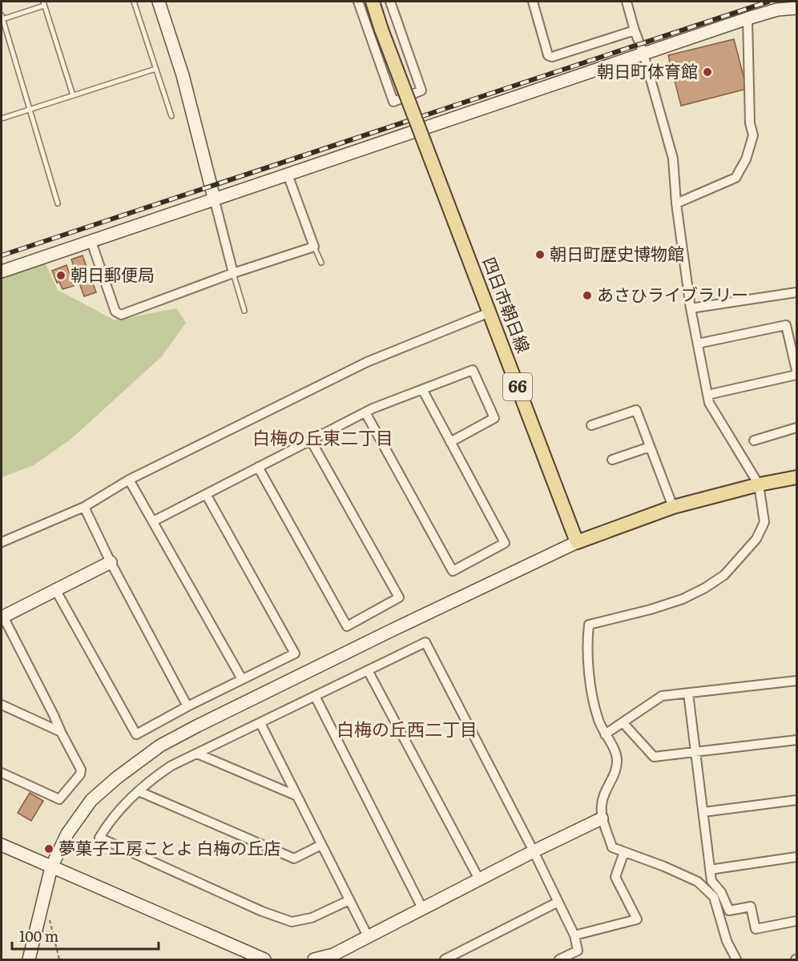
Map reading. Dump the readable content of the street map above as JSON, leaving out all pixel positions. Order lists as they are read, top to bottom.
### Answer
{
  "streets": {
    "main road": ["四日市朝日線", "66"]
  },
  "districts": ["白梅の丘東二丁目", "白梅の丘西二丁目"],
  "places": [
    "朝日町体育館",
    "朝日町歴史博物館",
    "朝日郵便局",
    "あさひライブラリー",
    "夢菓子工房ことよ 白梅の丘店"
  ],
  "scale_bar": "100 m"
}
